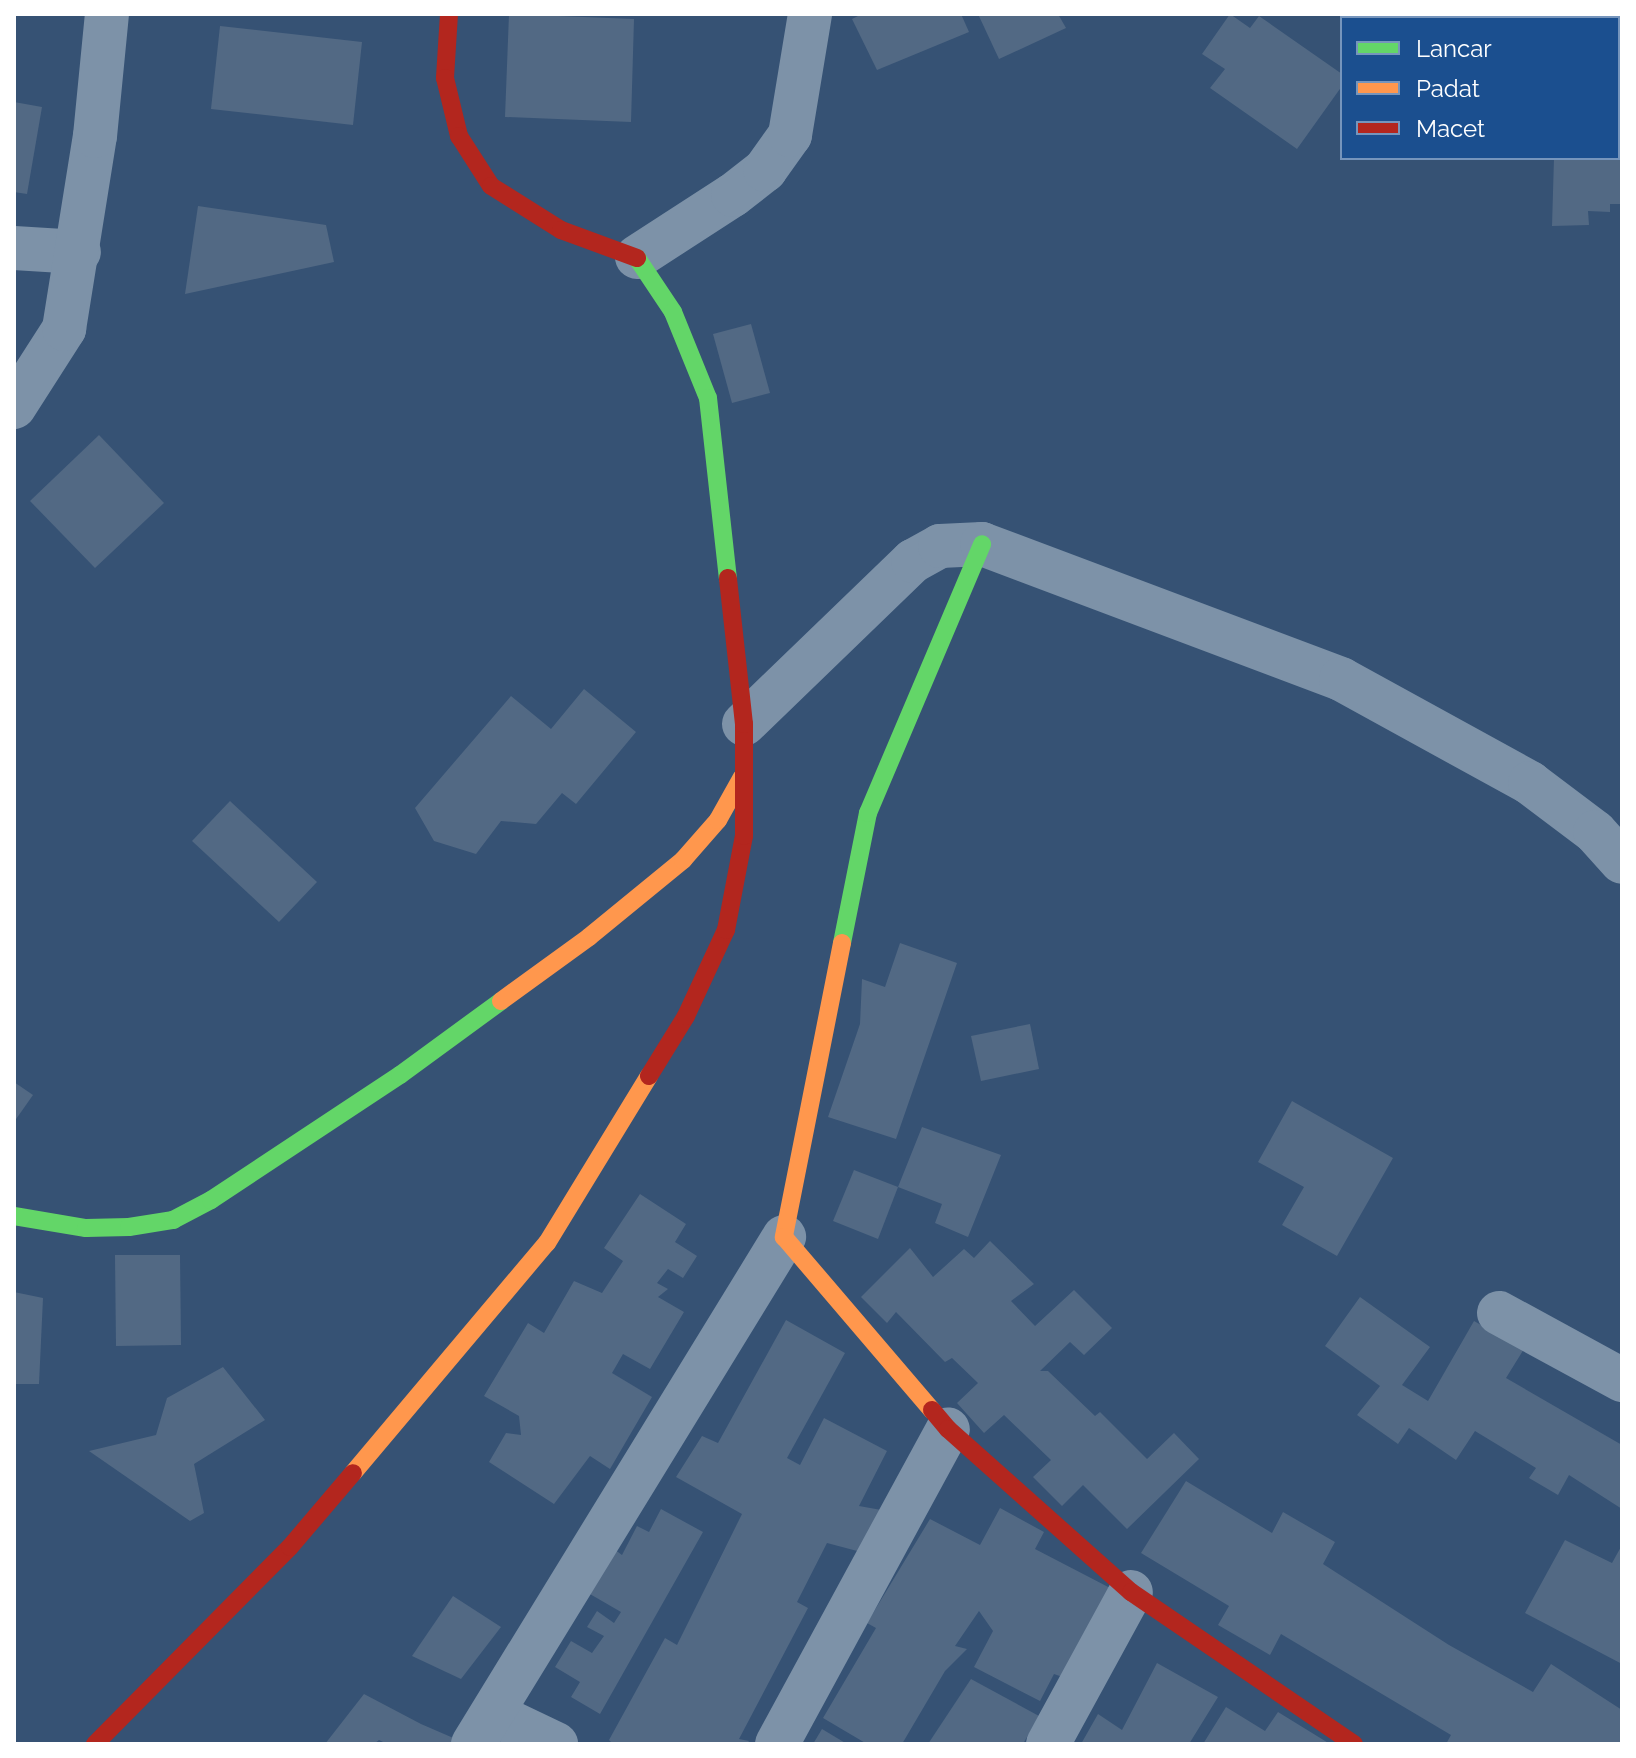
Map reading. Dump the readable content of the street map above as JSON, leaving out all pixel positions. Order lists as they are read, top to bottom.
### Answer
{
  "legend": ["Lancar", "Padat", "Macet"]
}
